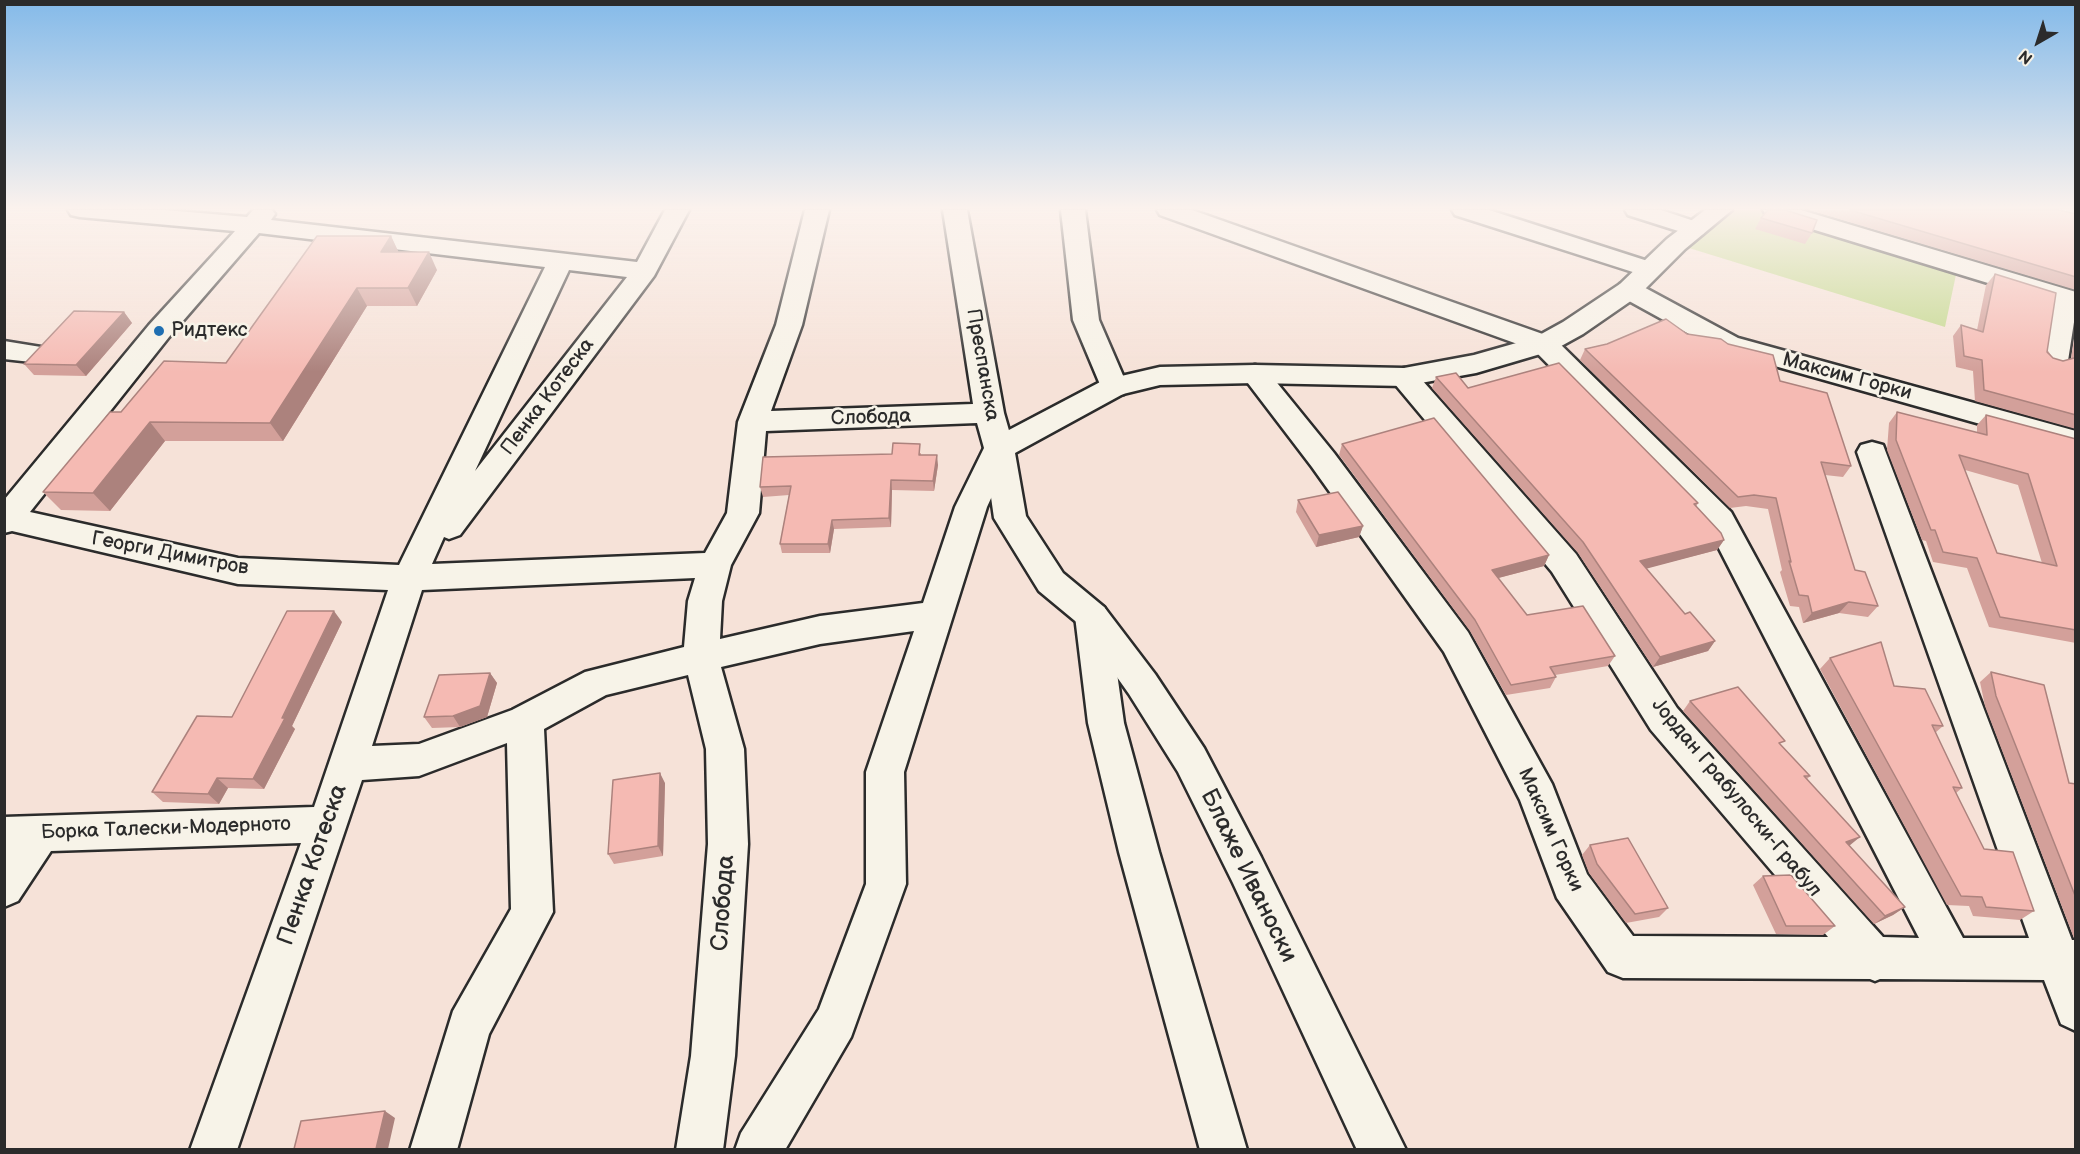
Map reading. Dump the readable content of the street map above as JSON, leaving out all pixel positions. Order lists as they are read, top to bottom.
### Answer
{
  "streets": {
    "street": [
      "Преспанска",
      "Максим Горки",
      "Пенка Котеска",
      "Слобода",
      "Георги Димитров",
      "Јордан Грабулоски-Грабул",
      "Борка Талески-Модерното",
      "Блаже Иваноски"
    ]
  },
  "crossings": [
    ["Преспанска", "Слобода"],
    ["Преспанска", "Блаже Иваноски"],
    ["Максим Горки", "Јордан Грабулоски-Грабул"],
    ["Пенка Котеска", "Георги Димитров"],
    ["Пенка Котеска", "Борка Талески-Модерното"],
    ["Слобода", "Блаже Иваноски"]
  ],
  "places": ["Ридтекс"],
  "north": "bottom left"
}
